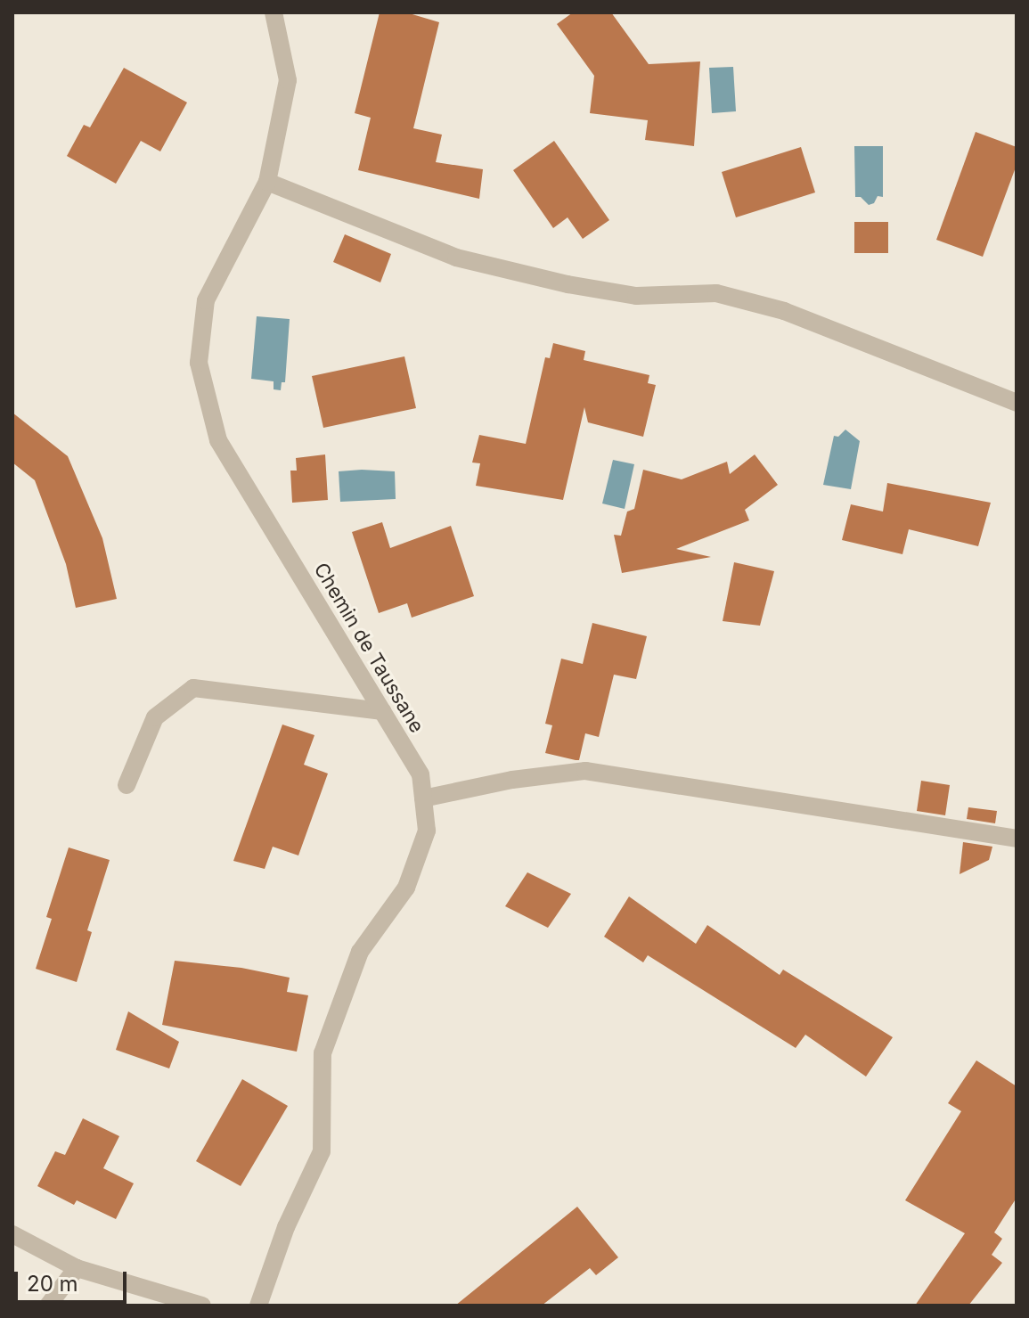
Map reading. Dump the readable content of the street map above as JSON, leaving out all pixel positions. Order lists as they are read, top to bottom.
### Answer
{
  "streets": {
    "street": ["Chemin de Taussane"]
  },
  "scale_bar": "20 m"
}
